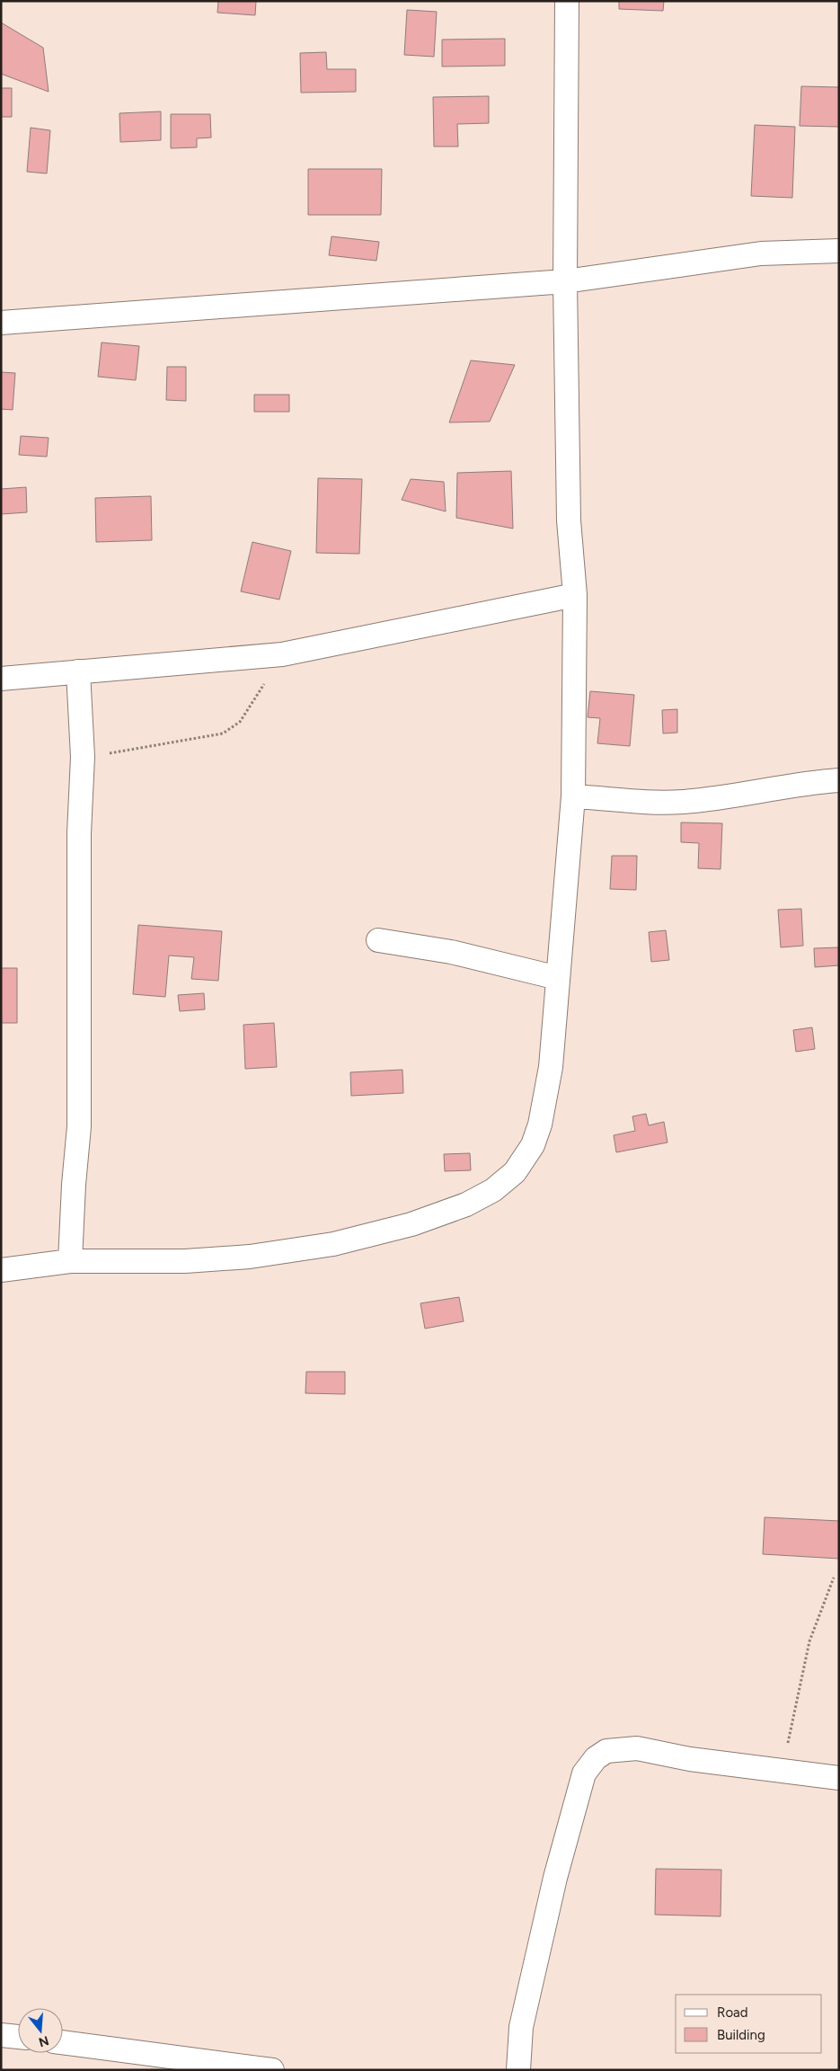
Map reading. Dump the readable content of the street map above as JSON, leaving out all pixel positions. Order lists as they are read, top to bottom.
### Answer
{
  "legend": ["Road", "Building"],
  "north": "bottom"
}
